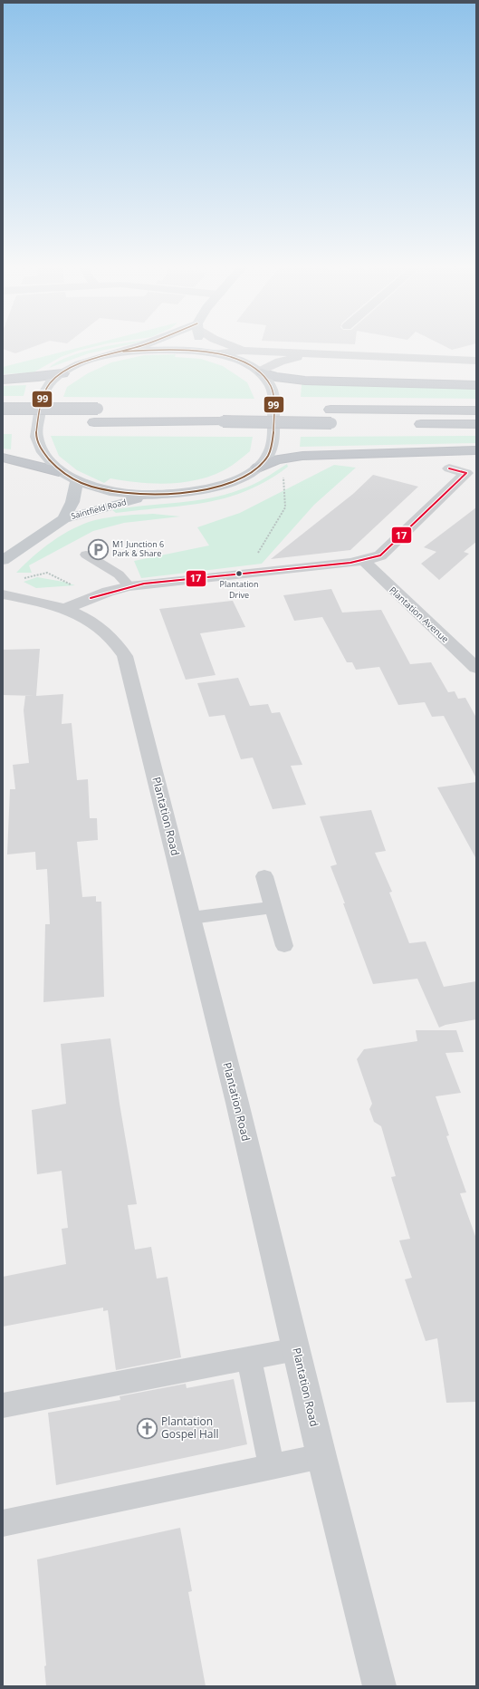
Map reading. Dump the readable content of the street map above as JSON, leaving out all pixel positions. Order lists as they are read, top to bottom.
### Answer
{
  "streets": {
    "main road": ["Saintfield Road"],
    "street": ["Plantation Avenue", "Plantation Road"]
  },
  "places": {
    "parking": ["M1 Junction 6 Park & Share"],
    "other": ["Plantation Drive"],
    "church": ["Plantation Gospel Hall"]
  },
  "lines": ["transit line 99", "transit line 17"]
}
